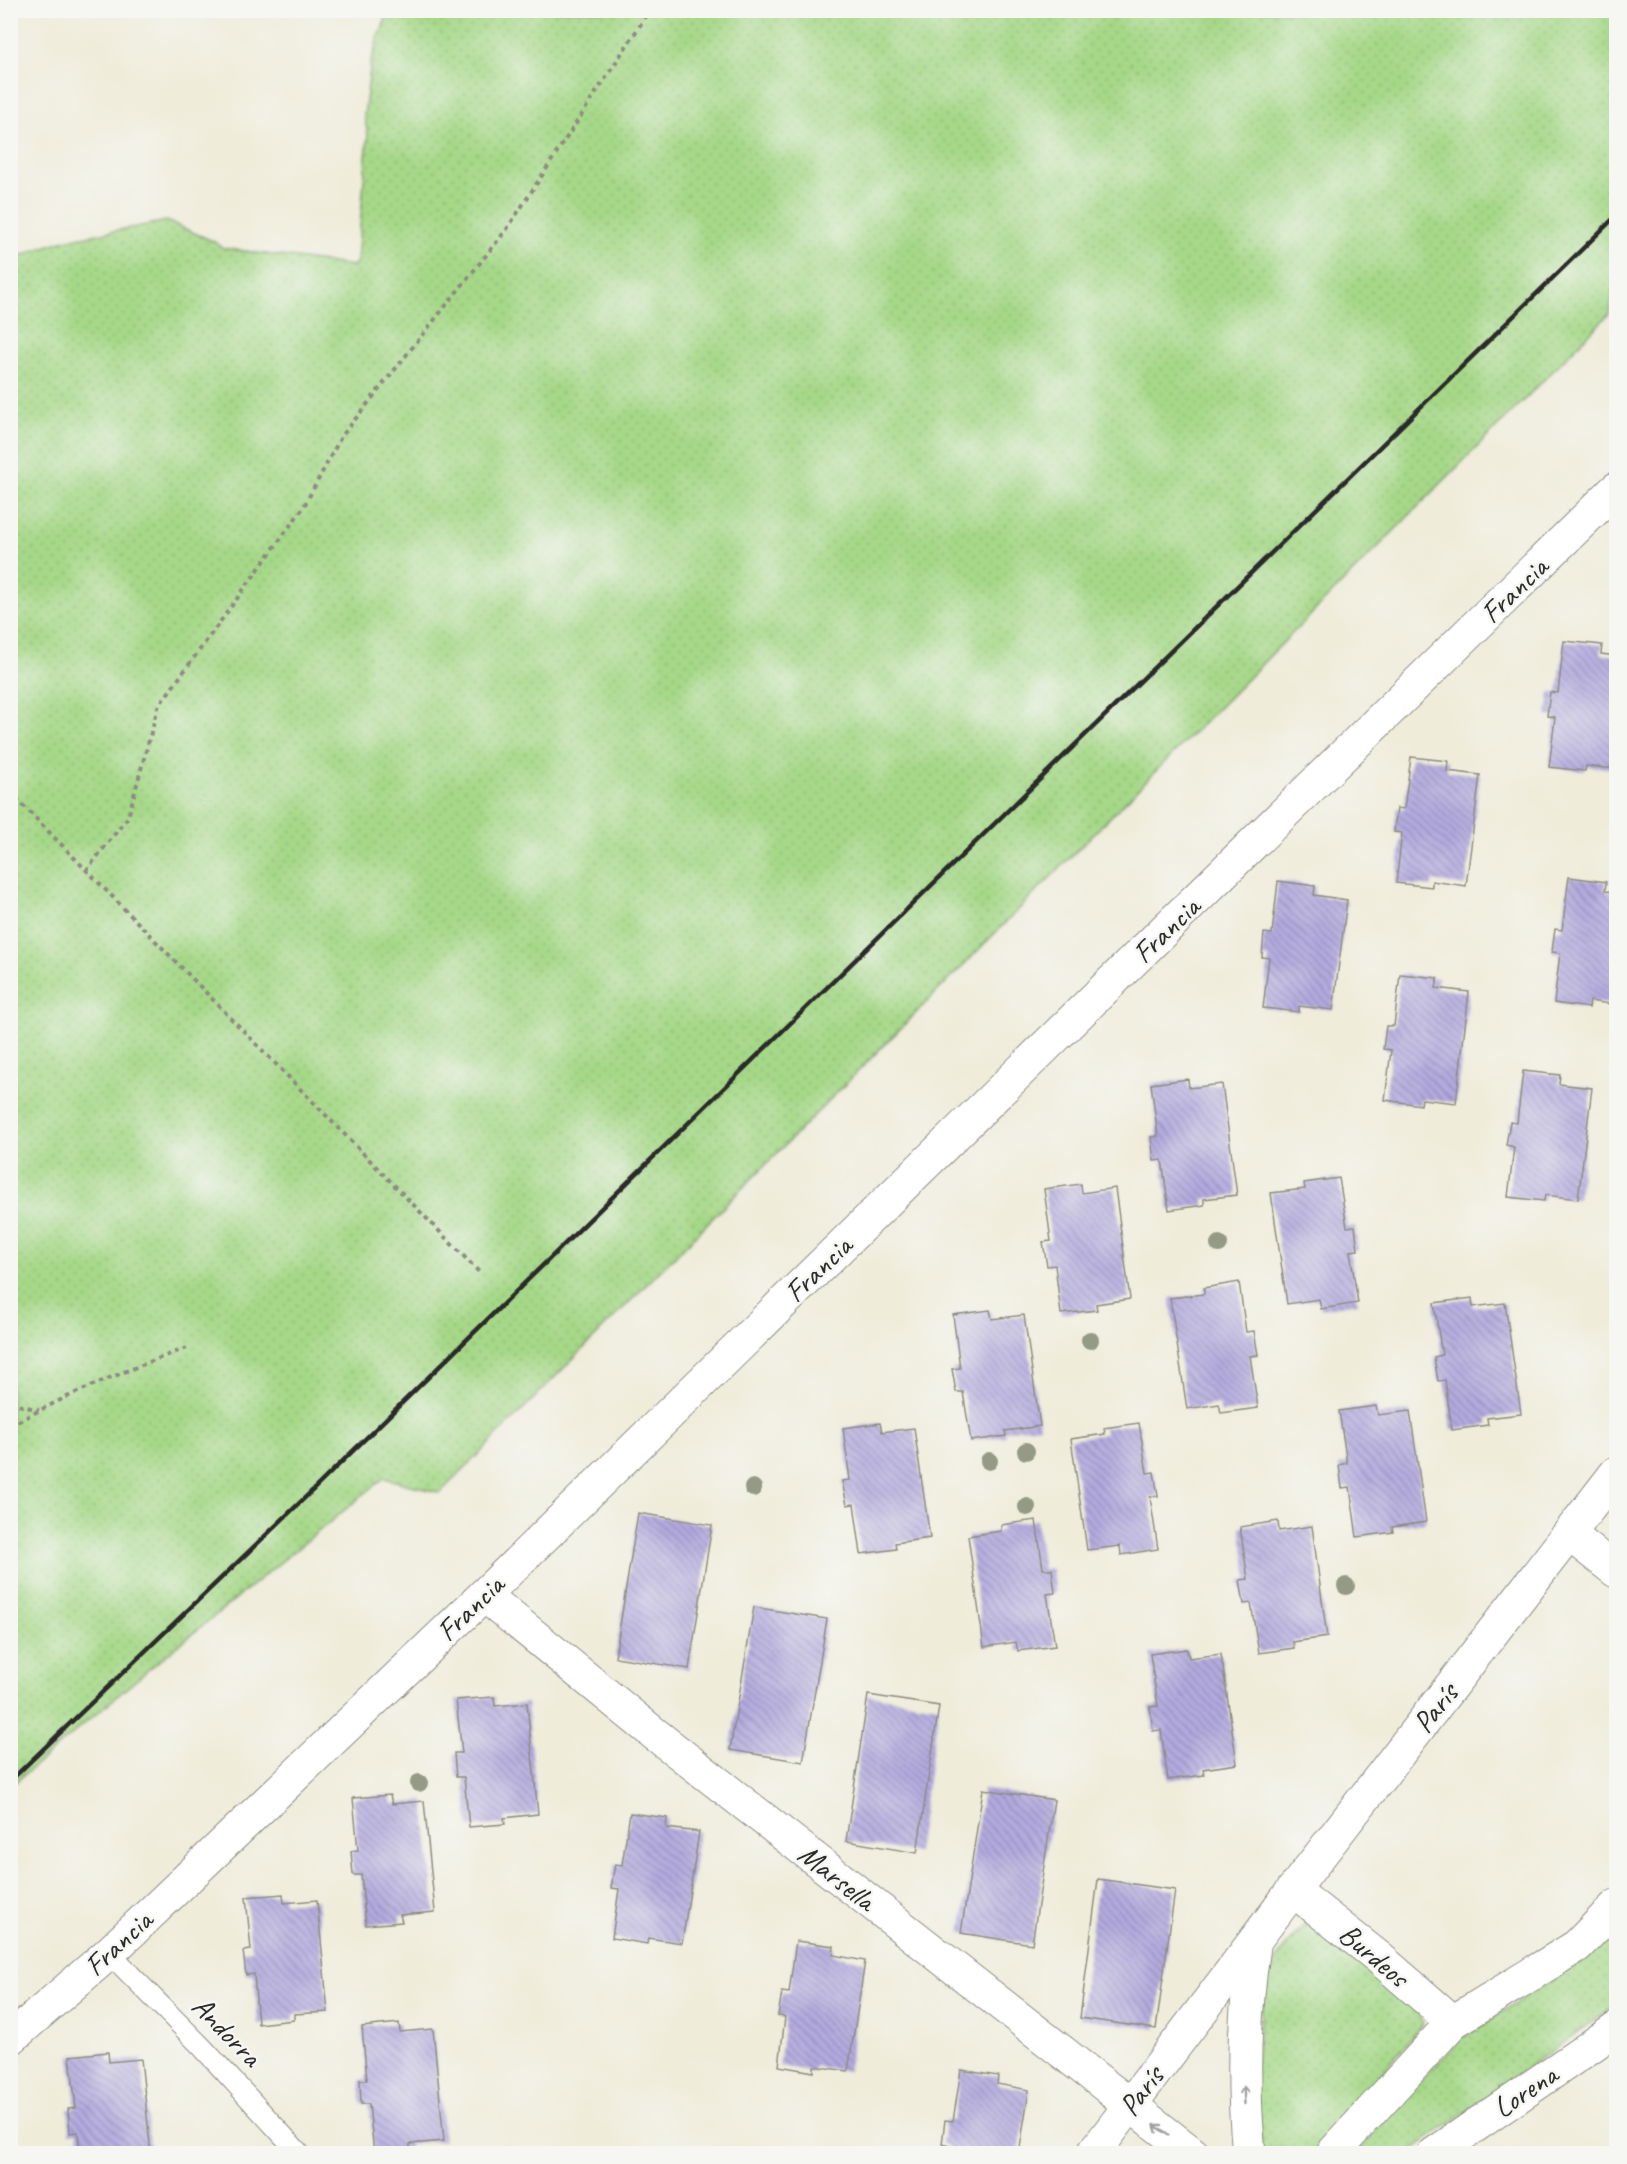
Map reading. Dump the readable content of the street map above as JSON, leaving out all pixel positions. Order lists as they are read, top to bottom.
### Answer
{
  "streets": {
    "street": [
      "Francia",
      "París",
      "Marsella",
      "Burdeos",
      "Lorena"
    ],
    "lane": ["Andorra"]
  },
  "crossings": [
    ["Francia", "Marsella"],
    ["Francia", "Andorra"],
    ["París", "Marsella"],
    ["París", "Burdeos"]
  ]
}
